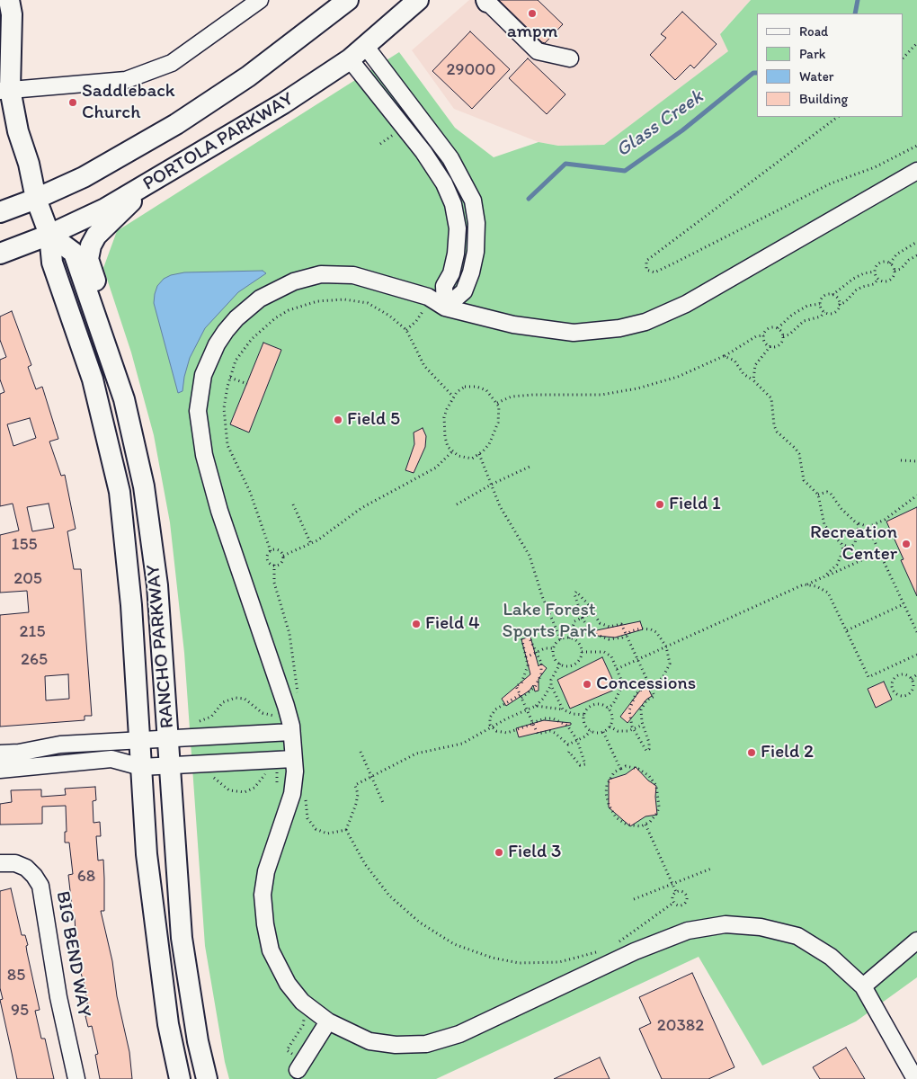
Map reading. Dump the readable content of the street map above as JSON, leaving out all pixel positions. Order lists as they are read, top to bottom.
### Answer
{
  "streets": {
    "main road": ["PORTOLA PARKWAY", "RANCHO PARKWAY"],
    "street": ["BIG BEND WAY"]
  },
  "crossings": [
    ["PORTOLA PARKWAY", "RANCHO PARKWAY"]
  ],
  "water": ["Glass Creek"],
  "parks": ["Lake Forest Sports Park"],
  "places": [
    "ampm",
    "Saddleback Church",
    "Field 5",
    "Field 1",
    "Recreation Center",
    "Field 4",
    "Concessions",
    "Field 2",
    "Field 3"
  ],
  "house_numbers": [
    "29000",
    "155",
    "205",
    "215",
    "265",
    "68",
    "85",
    "95",
    "20382"
  ],
  "legend": [
    "Road",
    "Park",
    "Water",
    "Building"
  ]
}
